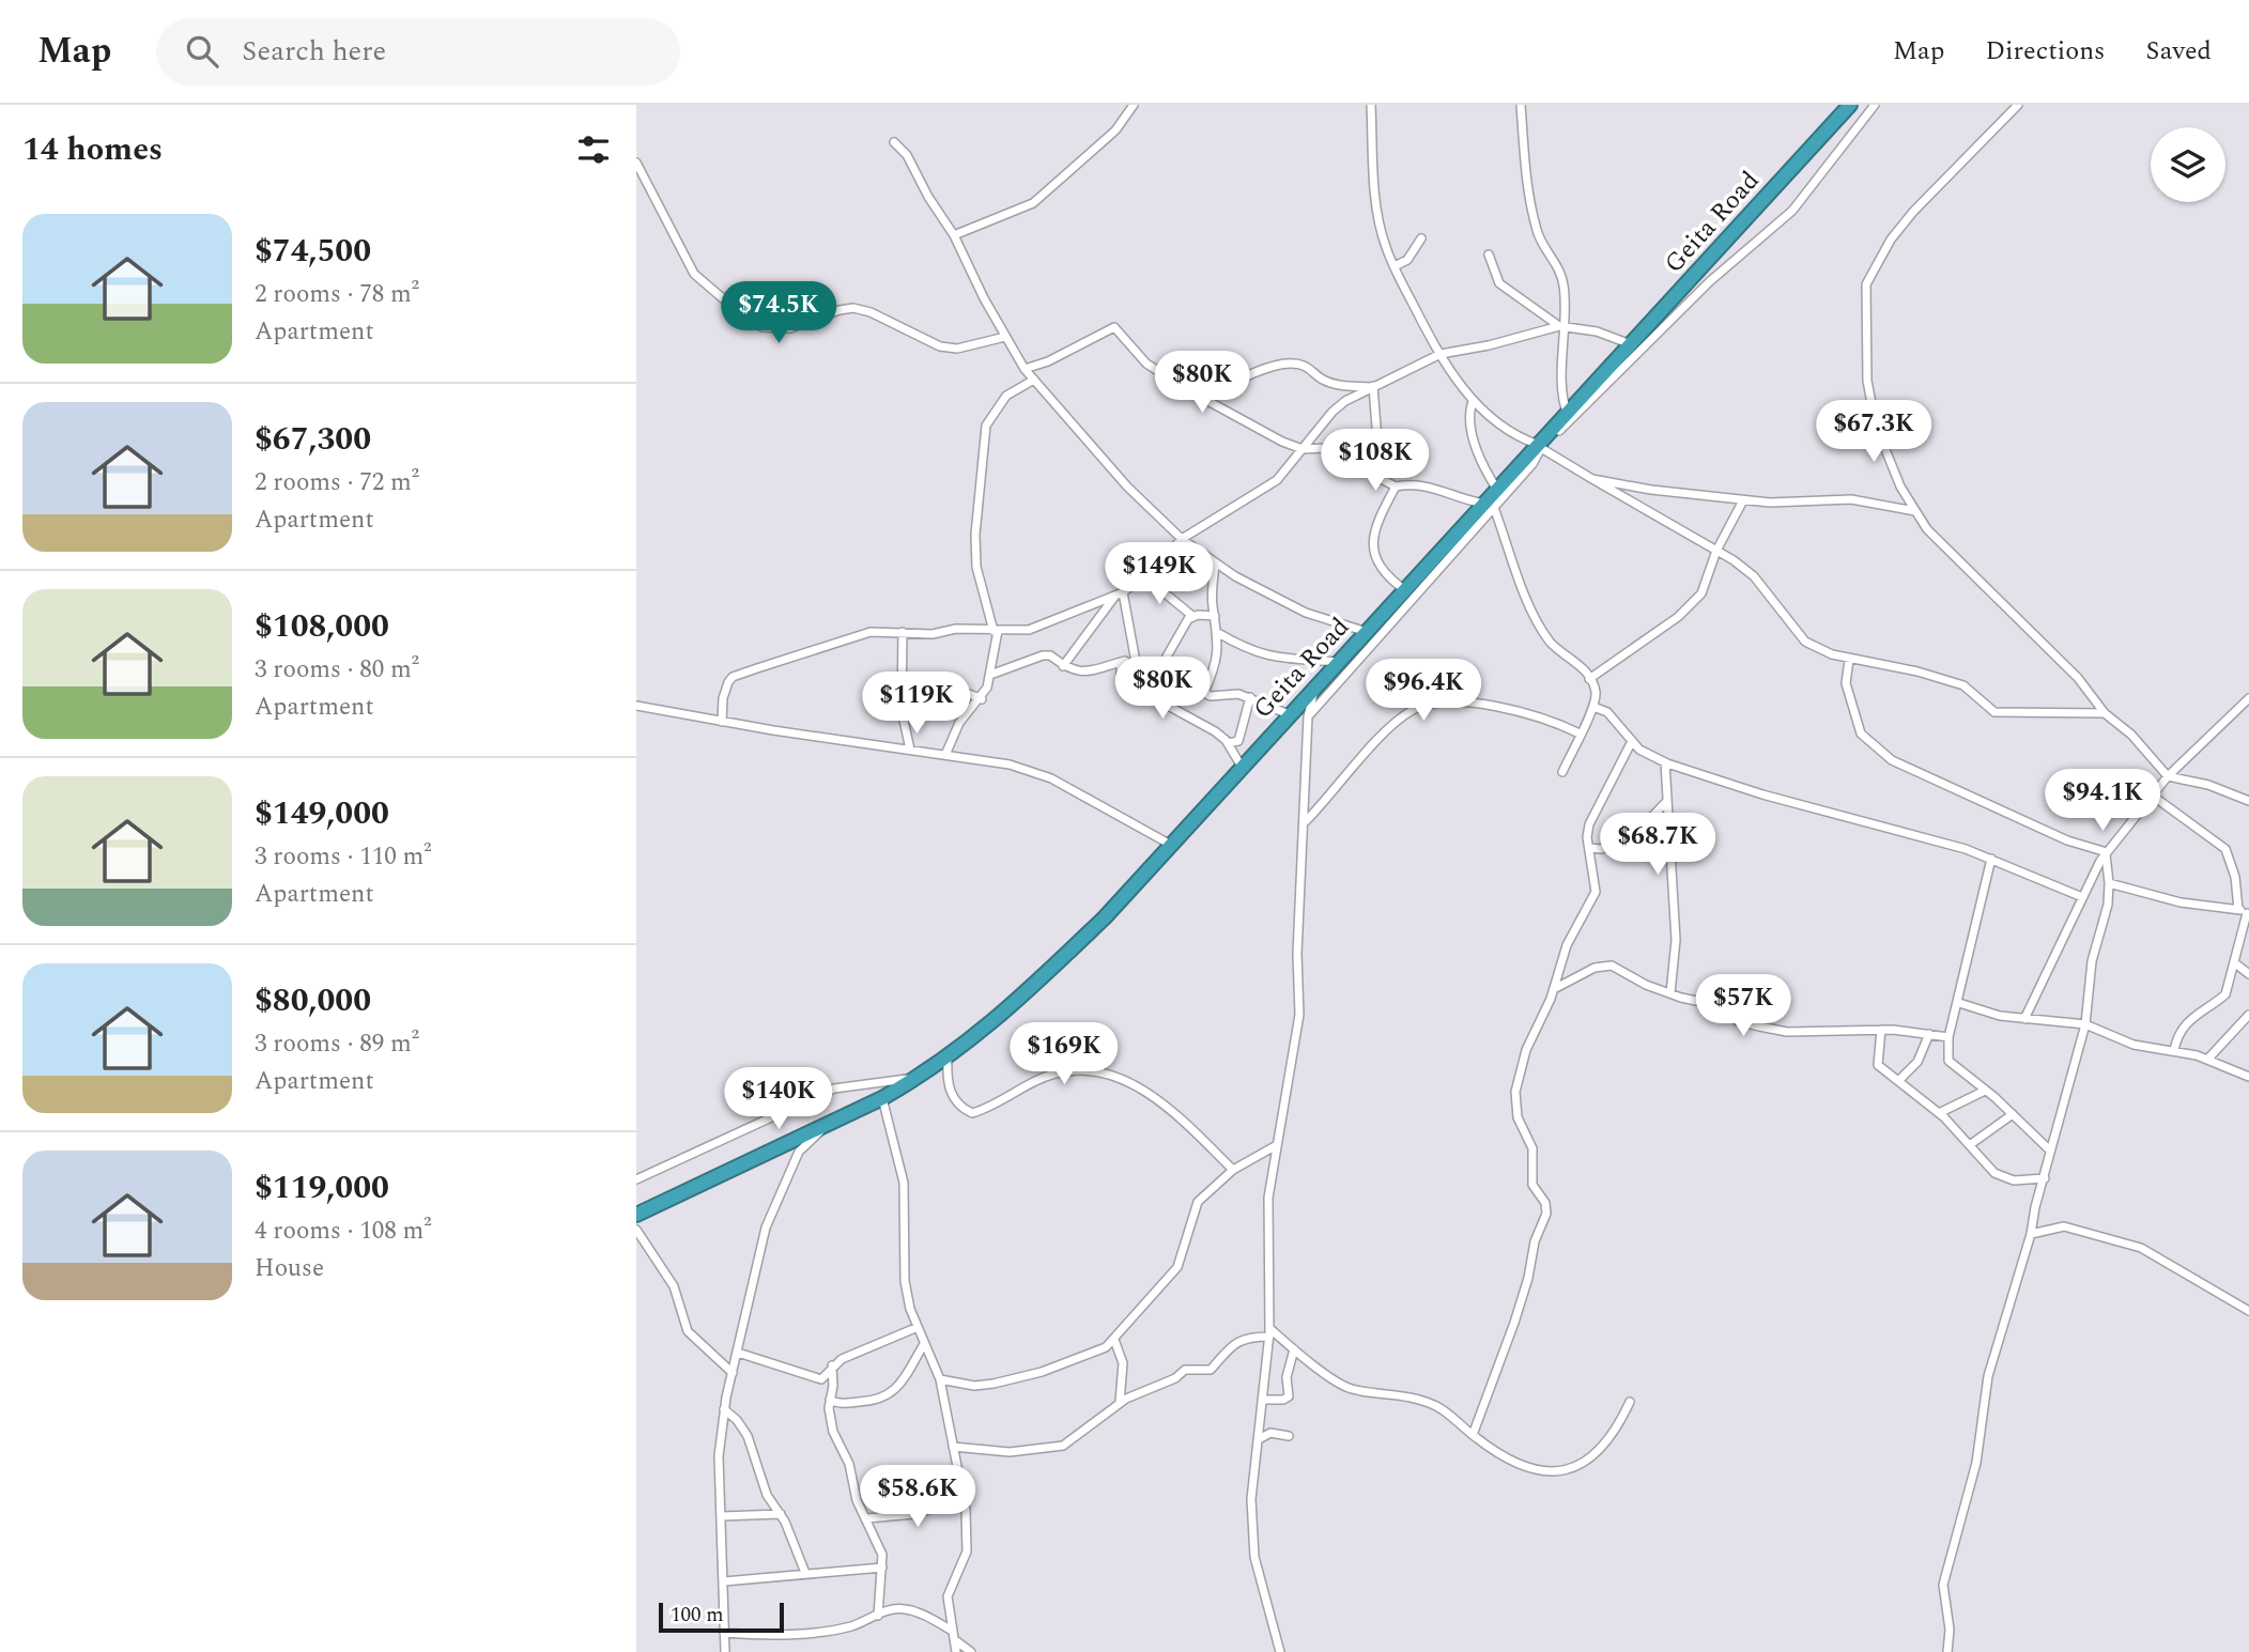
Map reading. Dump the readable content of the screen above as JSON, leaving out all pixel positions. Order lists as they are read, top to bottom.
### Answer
{
  "streets": {
    "highway": ["Geita Road"]
  },
  "scale_bar": "100 m",
  "page": {
    "header": "Map",
    "search": "Search here",
    "nav": ["Map", "Directions", "Saved"],
    "heading": "14 homes",
    "list": [
      {
        "name": "$74,500",
        "note": "2 rooms · 78 m² · Apartment"
      },
      {
        "name": "$67,300",
        "note": "2 rooms · 72 m² · Apartment"
      },
      {
        "name": "$108,000",
        "note": "3 rooms · 80 m² · Apartment"
      },
      {
        "name": "$149,000",
        "note": "3 rooms · 110 m² · Apartment"
      },
      {
        "name": "$80,000",
        "note": "3 rooms · 89 m² · Apartment"
      },
      {
        "name": "$119,000",
        "note": "4 rooms · 108 m² · House"
      }
    ],
    "price": [
      "$74.5K",
      "$80K",
      "$67.3K",
      "$108K",
      "$149K",
      "$80K",
      "$96.4K",
      "$119K",
      "$94.1K",
      "$68.7K",
      "$57K",
      "$169K",
      "$140K",
      "$58.6K"
    ],
    "scale": "100 m"
  }
}
